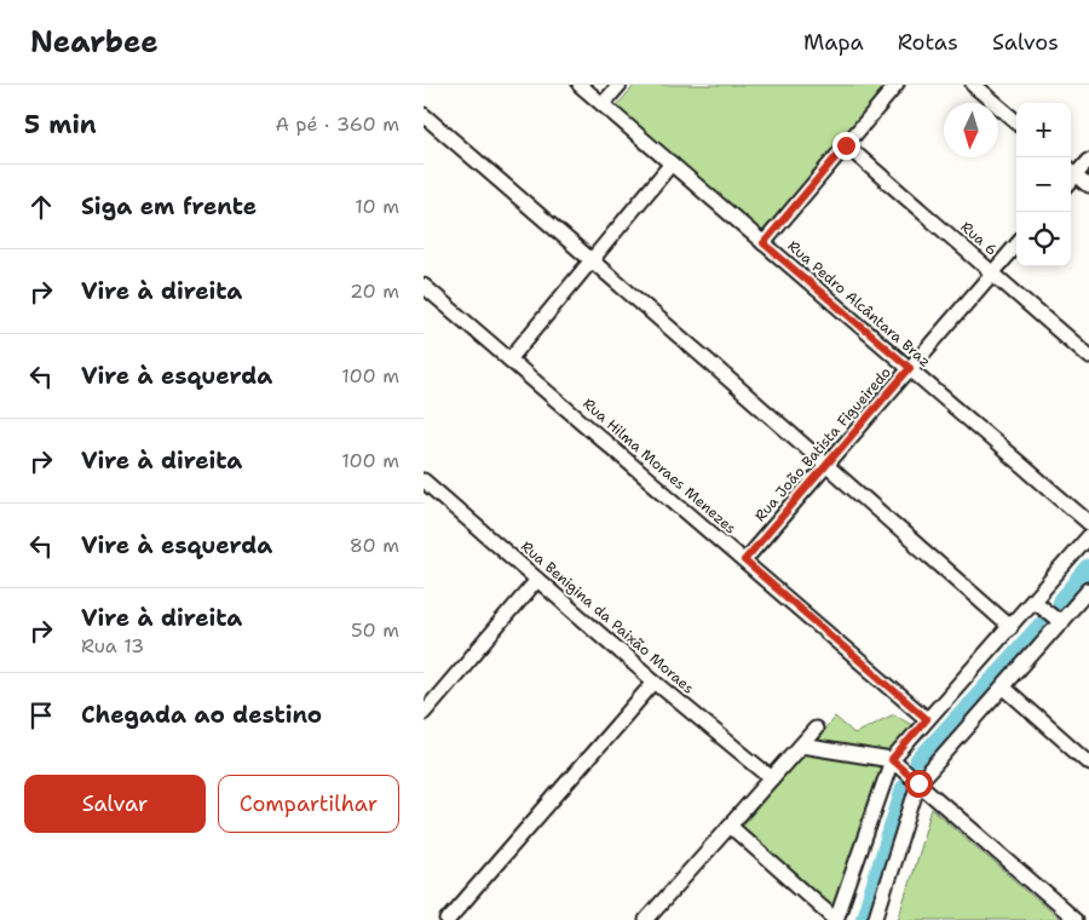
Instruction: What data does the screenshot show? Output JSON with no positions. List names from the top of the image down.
{
  "streets": {
    "street": [
      "Rua 6",
      "Rua Pedro Alcântara Braz",
      "Rua João Batista Figueiredo",
      "Rua Hilma Moraes Menezes",
      "Rua Benigina da Paixão Moraes"
    ]
  },
  "crossings": [
    ["Rua 6", "Rua João Batista Figueiredo"],
    ["Rua Pedro Alcântara Braz", "Rua João Batista Figueiredo"],
    ["Rua João Batista Figueiredo", "Rua Hilma Moraes Menezes"]
  ],
  "north": "bottom",
  "page": {
    "header": "Nearbee",
    "nav": ["Mapa", "Rotas", "Salvos"],
    "heading": ["5 min", "A pé · 360 m"],
    "map_buttons": ["+", "−"],
    "list": [
      ["Siga em frente", "10 m"],
      ["Vire à direita", "20 m"],
      ["Vire à esquerda", "100 m"],
      ["Vire à direita", "100 m"],
      ["Vire à esquerda", "80 m"],
      ["Vire à direita", "Rua 13", "50 m"],
      "Chegada ao destino"
    ],
    "buttons": ["Salvar", "Compartilhar"]
  }
}
